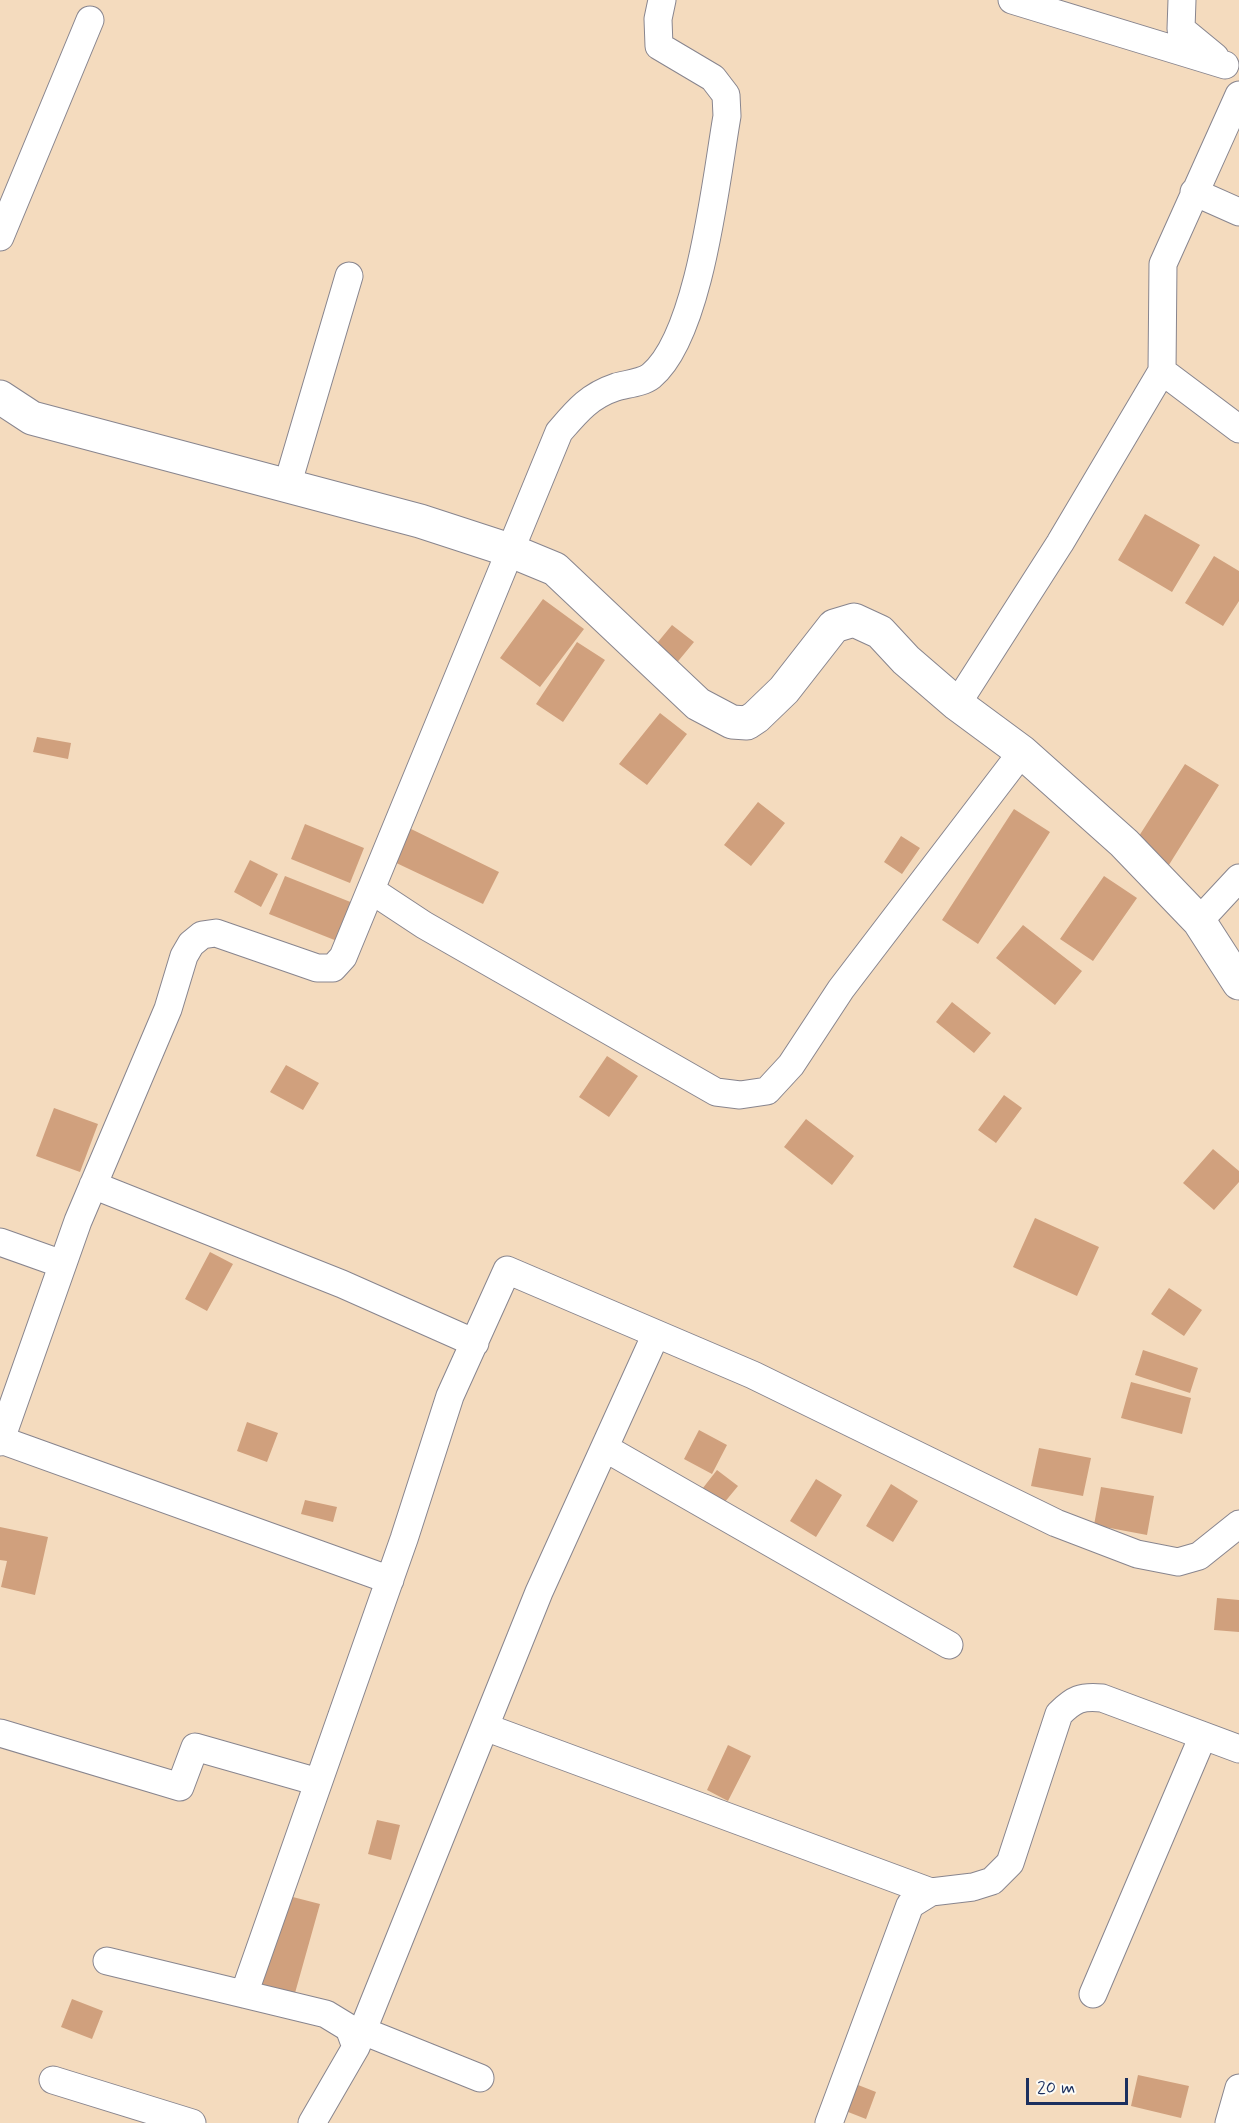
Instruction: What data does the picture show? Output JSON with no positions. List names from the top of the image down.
{
  "scale_bar": "20 m"
}
